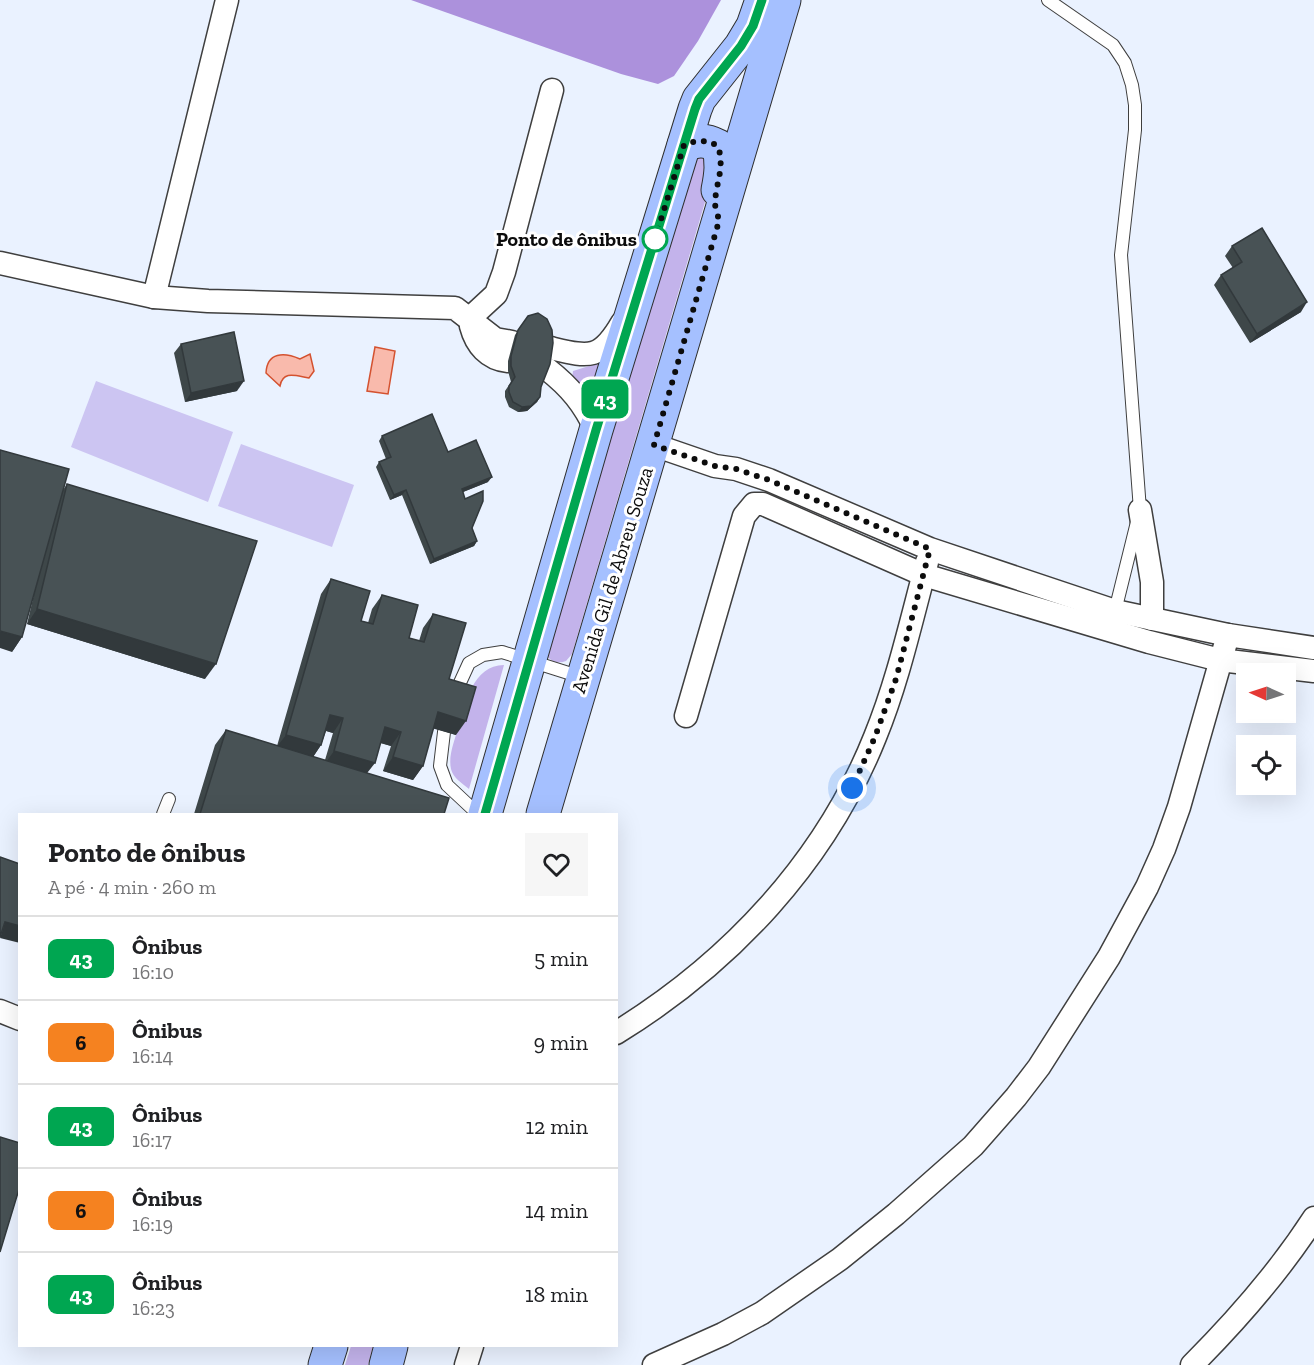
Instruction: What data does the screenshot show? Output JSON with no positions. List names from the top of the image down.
{
  "streets": {
    "street": ["Avenida Gil de Abreu Souza"]
  },
  "places": ["Ponto de ônibus"],
  "lines": ["bus line 43"],
  "north": "left",
  "page": {
    "on_map": "43",
    "heading": ["Ponto de ônibus", "A pé · 4 min · 260 m"],
    "list": [
      {
        "mark": "43",
        "name": "Ônibus",
        "note": "16:10",
        "value": "5 min"
      },
      {
        "mark": "6",
        "name": "Ônibus",
        "note": "16:14",
        "value": "9 min"
      },
      {
        "mark": "43",
        "name": "Ônibus",
        "note": "16:17",
        "value": "12 min"
      },
      {
        "mark": "6",
        "name": "Ônibus",
        "note": "16:19",
        "value": "14 min"
      },
      {
        "mark": "43",
        "name": "Ônibus",
        "note": "16:23",
        "value": "18 min"
      }
    ]
  }
}
